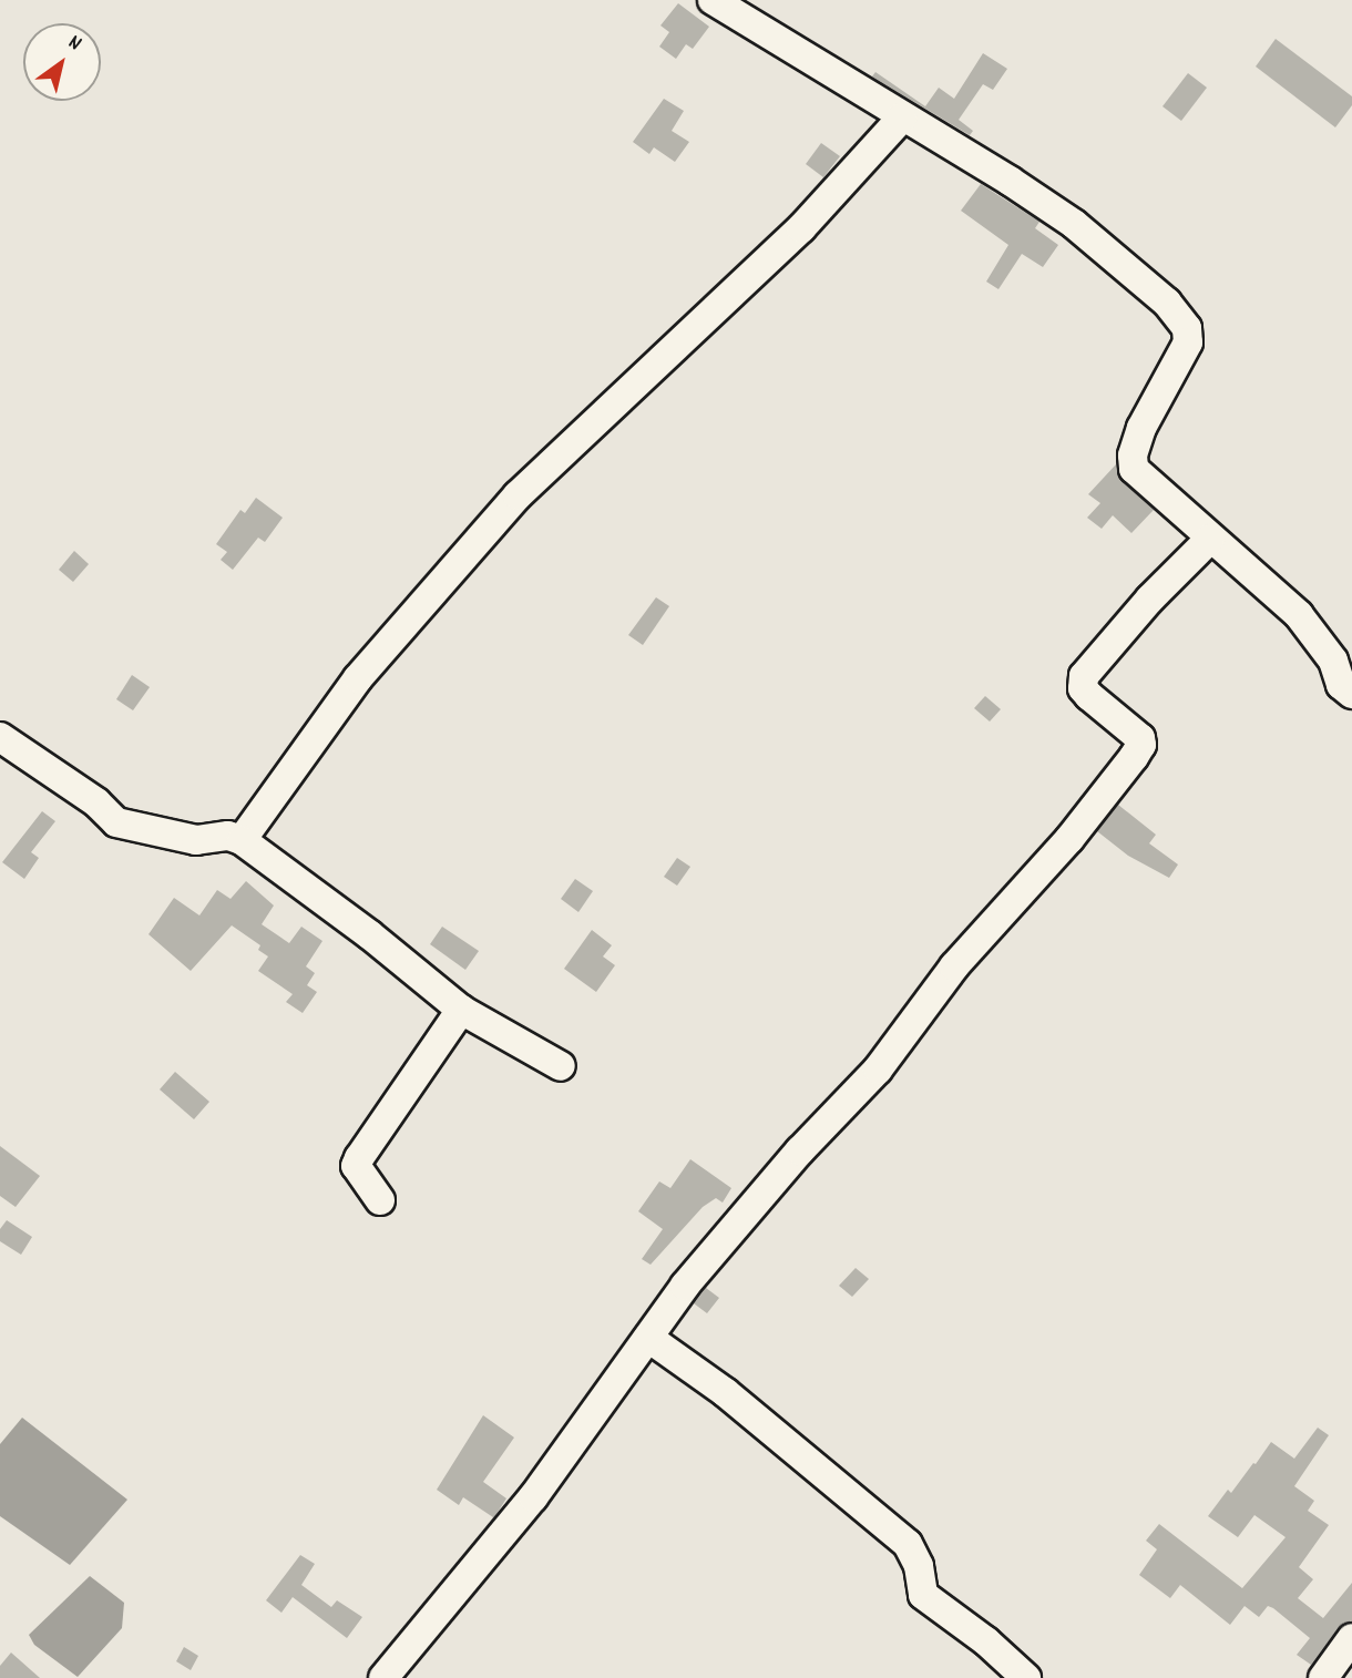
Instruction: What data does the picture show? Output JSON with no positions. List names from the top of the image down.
{
  "north": "top right"
}
